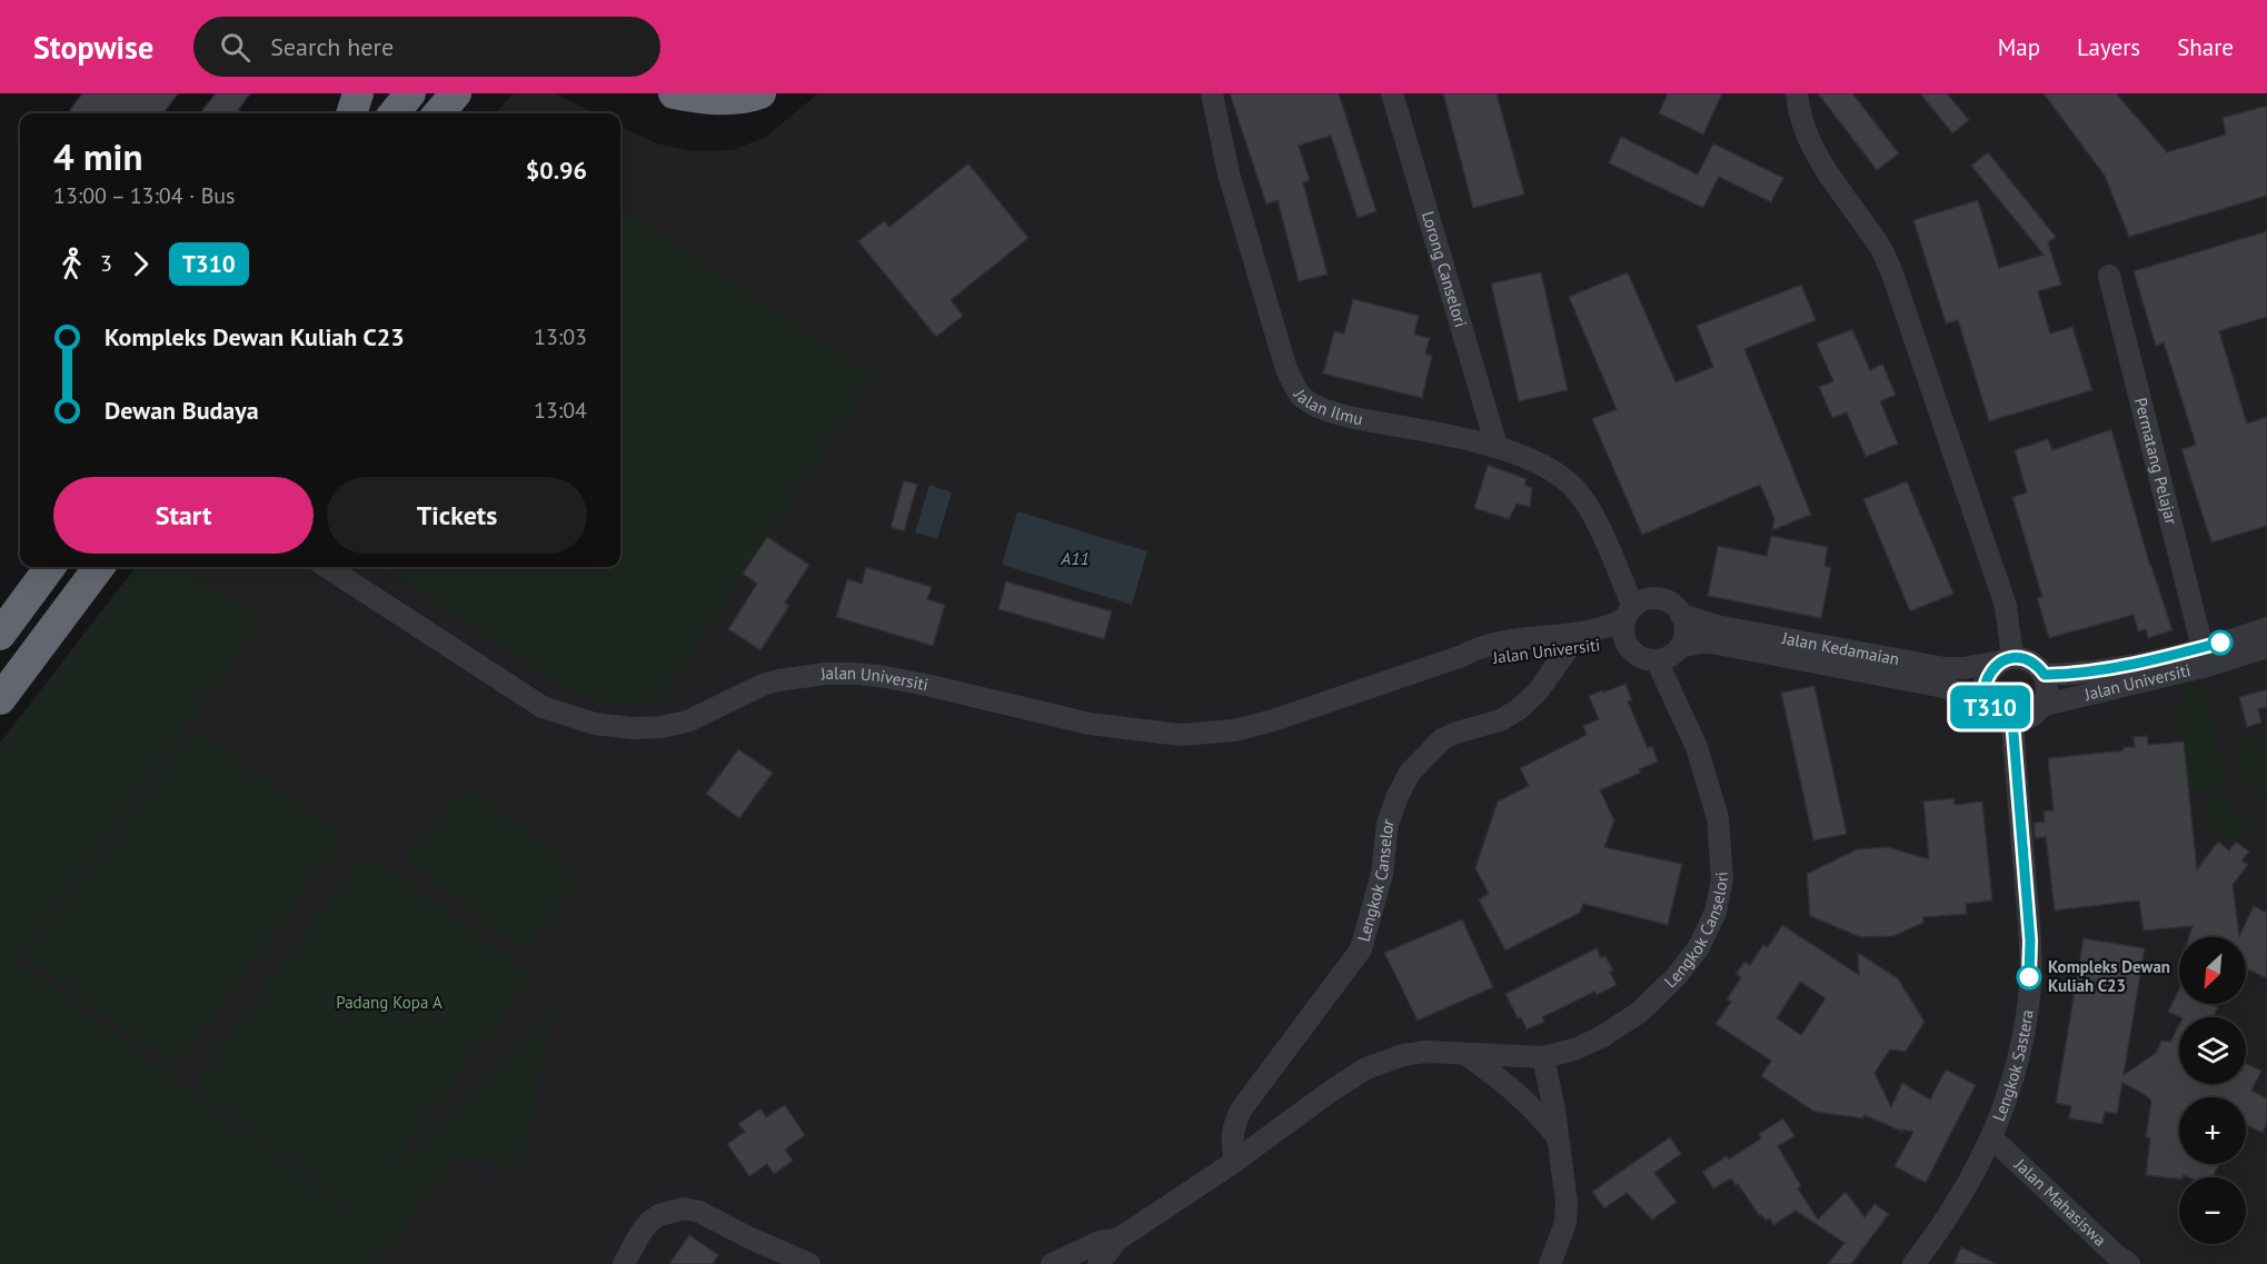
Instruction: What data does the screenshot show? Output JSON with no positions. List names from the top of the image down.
{
  "streets": {
    "street": [
      "Lorong Canselori",
      "Jalan Ilmu",
      "Permatang Pelajar",
      "Jalan Kedamaian",
      "Jalan Universiti",
      "Lengkok Canselor",
      "Lengkok Canselori",
      "Lengkok Sastera",
      "Jalan Mahasiswa"
    ]
  },
  "crossings": [
    ["Lorong Canselori", "Jalan Ilmu"],
    ["Jalan Ilmu", "Jalan Kedamaian"],
    ["Jalan Ilmu", "Jalan Universiti"],
    ["Jalan Ilmu", "Lengkok Canselori"],
    ["Permatang Pelajar", "Jalan Universiti"],
    ["Jalan Kedamaian", "Jalan Universiti"],
    ["Jalan Kedamaian", "Lengkok Canselori"],
    ["Jalan Kedamaian", "Lengkok Sastera"],
    ["Jalan Universiti", "Lengkok Canselor"],
    ["Jalan Universiti", "Lengkok Canselori"],
    ["Jalan Universiti", "Lengkok Sastera"],
    ["Lengkok Canselor", "Lengkok Canselori"],
    ["Lengkok Sastera", "Jalan Mahasiswa"]
  ],
  "water": ["A11"],
  "parks": ["Padang Kopa A"],
  "places": ["Kompleks Dewan Kuliah C23"],
  "lines": ["bus line T310"],
  "north": "bottom left",
  "page": {
    "header": "Stopwise",
    "search": "Search here",
    "nav": ["Map", "Layers", "Share"],
    "on_map": "T310",
    "heading": ["4 min", "13:00 – 13:04 · Bus", "$0.96"],
    "legs": ["3", "T310"],
    "list": [
      {
        "name": "Kompleks Dewan Kuliah C23",
        "value": "13:03"
      },
      {
        "name": "Dewan Budaya",
        "value": "13:04"
      }
    ],
    "buttons": ["Start", "Tickets"],
    "map_buttons": ["+", "−"]
  }
}
